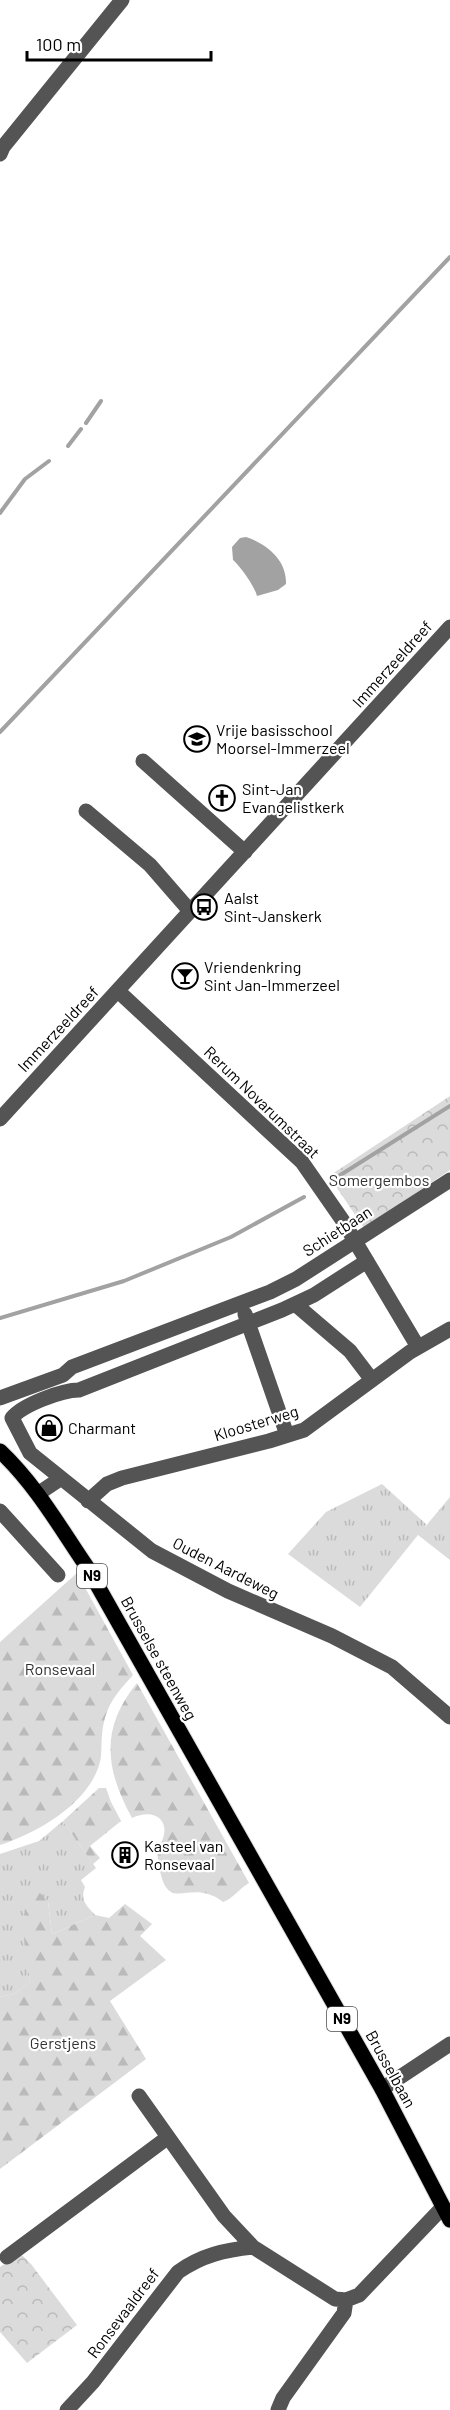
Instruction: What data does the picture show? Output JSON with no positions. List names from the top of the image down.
{
  "streets": {
    "main road": ["N9", "Brusselse steenweg", "Brusselbaan"],
    "street": [
      "Immerzeeldreef",
      "Rerum Novarumstraat",
      "Schietbaan",
      "Kloosterweg",
      "Ouden Aardeweg",
      "Ronsevaaldreef"
    ]
  },
  "crossings": [
    ["Immerzeeldreef", "Rerum Novarumstraat"],
    ["Rerum Novarumstraat", "Schietbaan"],
    ["Rerum Novarumstraat", "Kloosterweg"],
    ["Kloosterweg", "Ouden Aardeweg"],
    ["Brusselse steenweg", "Brusselbaan"]
  ],
  "parks": ["Somergembos", "Ronsevaal", "Gerstjens"],
  "places": {
    "school or university": ["Vrije basisschool Moorsel-Immerzeel"],
    "church": ["Sint-Jan Evangelistkerk"],
    "bus stop": ["Aalst Sint-Janskerk"],
    "bar": ["Vriendenkring Sint Jan-Immerzeel"],
    "shop": ["Charmant"],
    "building": ["Kasteel van Ronsevaal"]
  },
  "scale_bar": "100 m"
}
